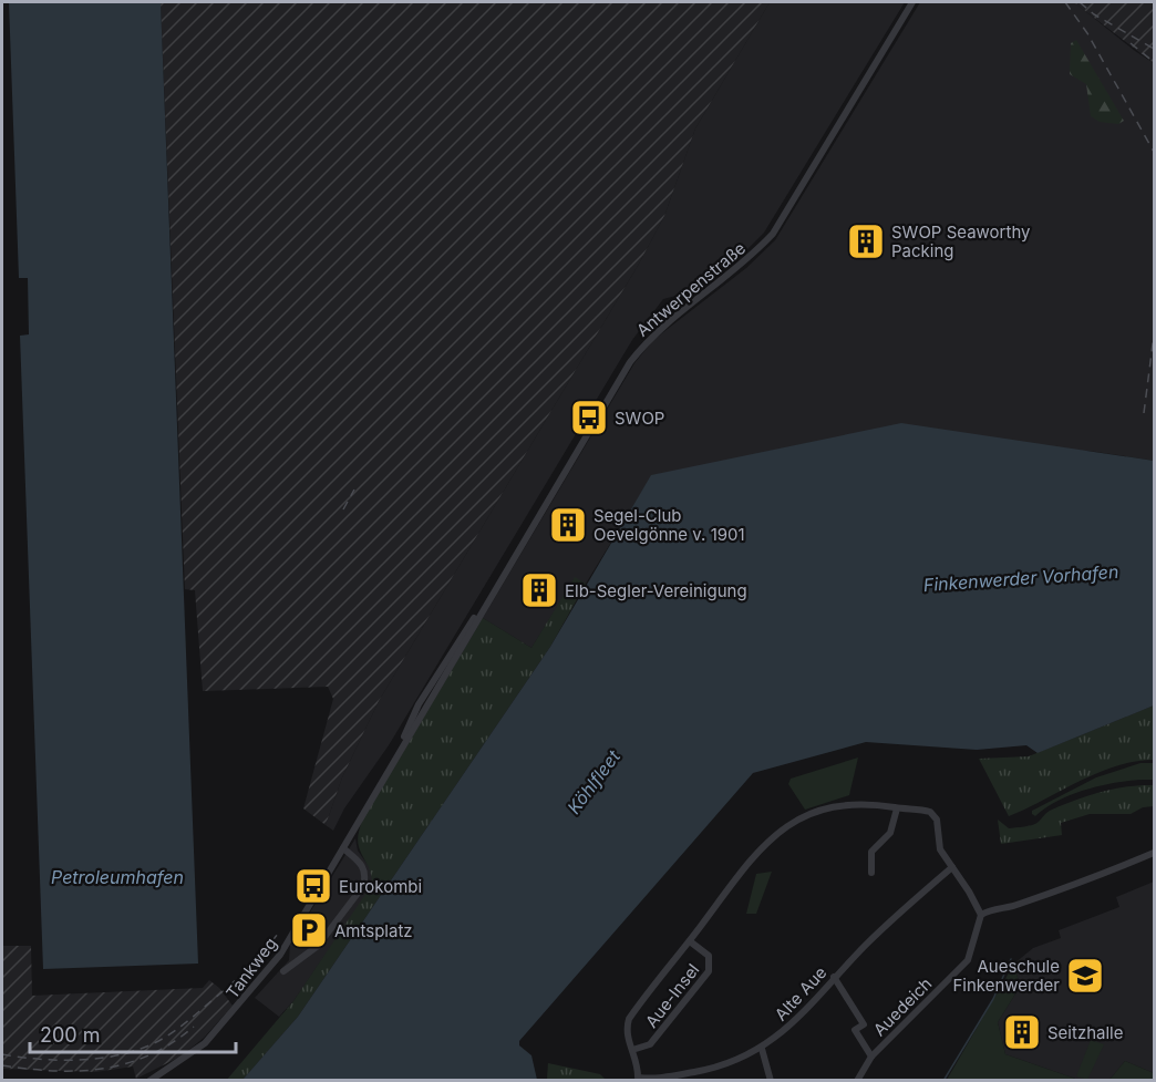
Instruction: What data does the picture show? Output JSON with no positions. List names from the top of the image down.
{
  "streets": {
    "street": [
      "Antwerpenstraße",
      "Tankweg",
      "Alte Aue",
      "Aue-Insel",
      "Auedeich"
    ]
  },
  "crossings": [
    ["Antwerpenstraße", "Tankweg"]
  ],
  "water": ["Finkenwerder Vorhafen", "Köhlfleet", "Petroleumhafen"],
  "places": {
    "building": [
      "SWOP Seaworthy Packing",
      "Segel-Club Oevelgönne v. 1901",
      "Elb-Segler-Vereinigung",
      "Seitzhalle"
    ],
    "bus stop": ["SWOP", "Eurokombi"],
    "parking": ["Amtsplatz"],
    "school or university": ["Aueschule Finkenwerder"]
  },
  "scale_bar": "200 m"
}
